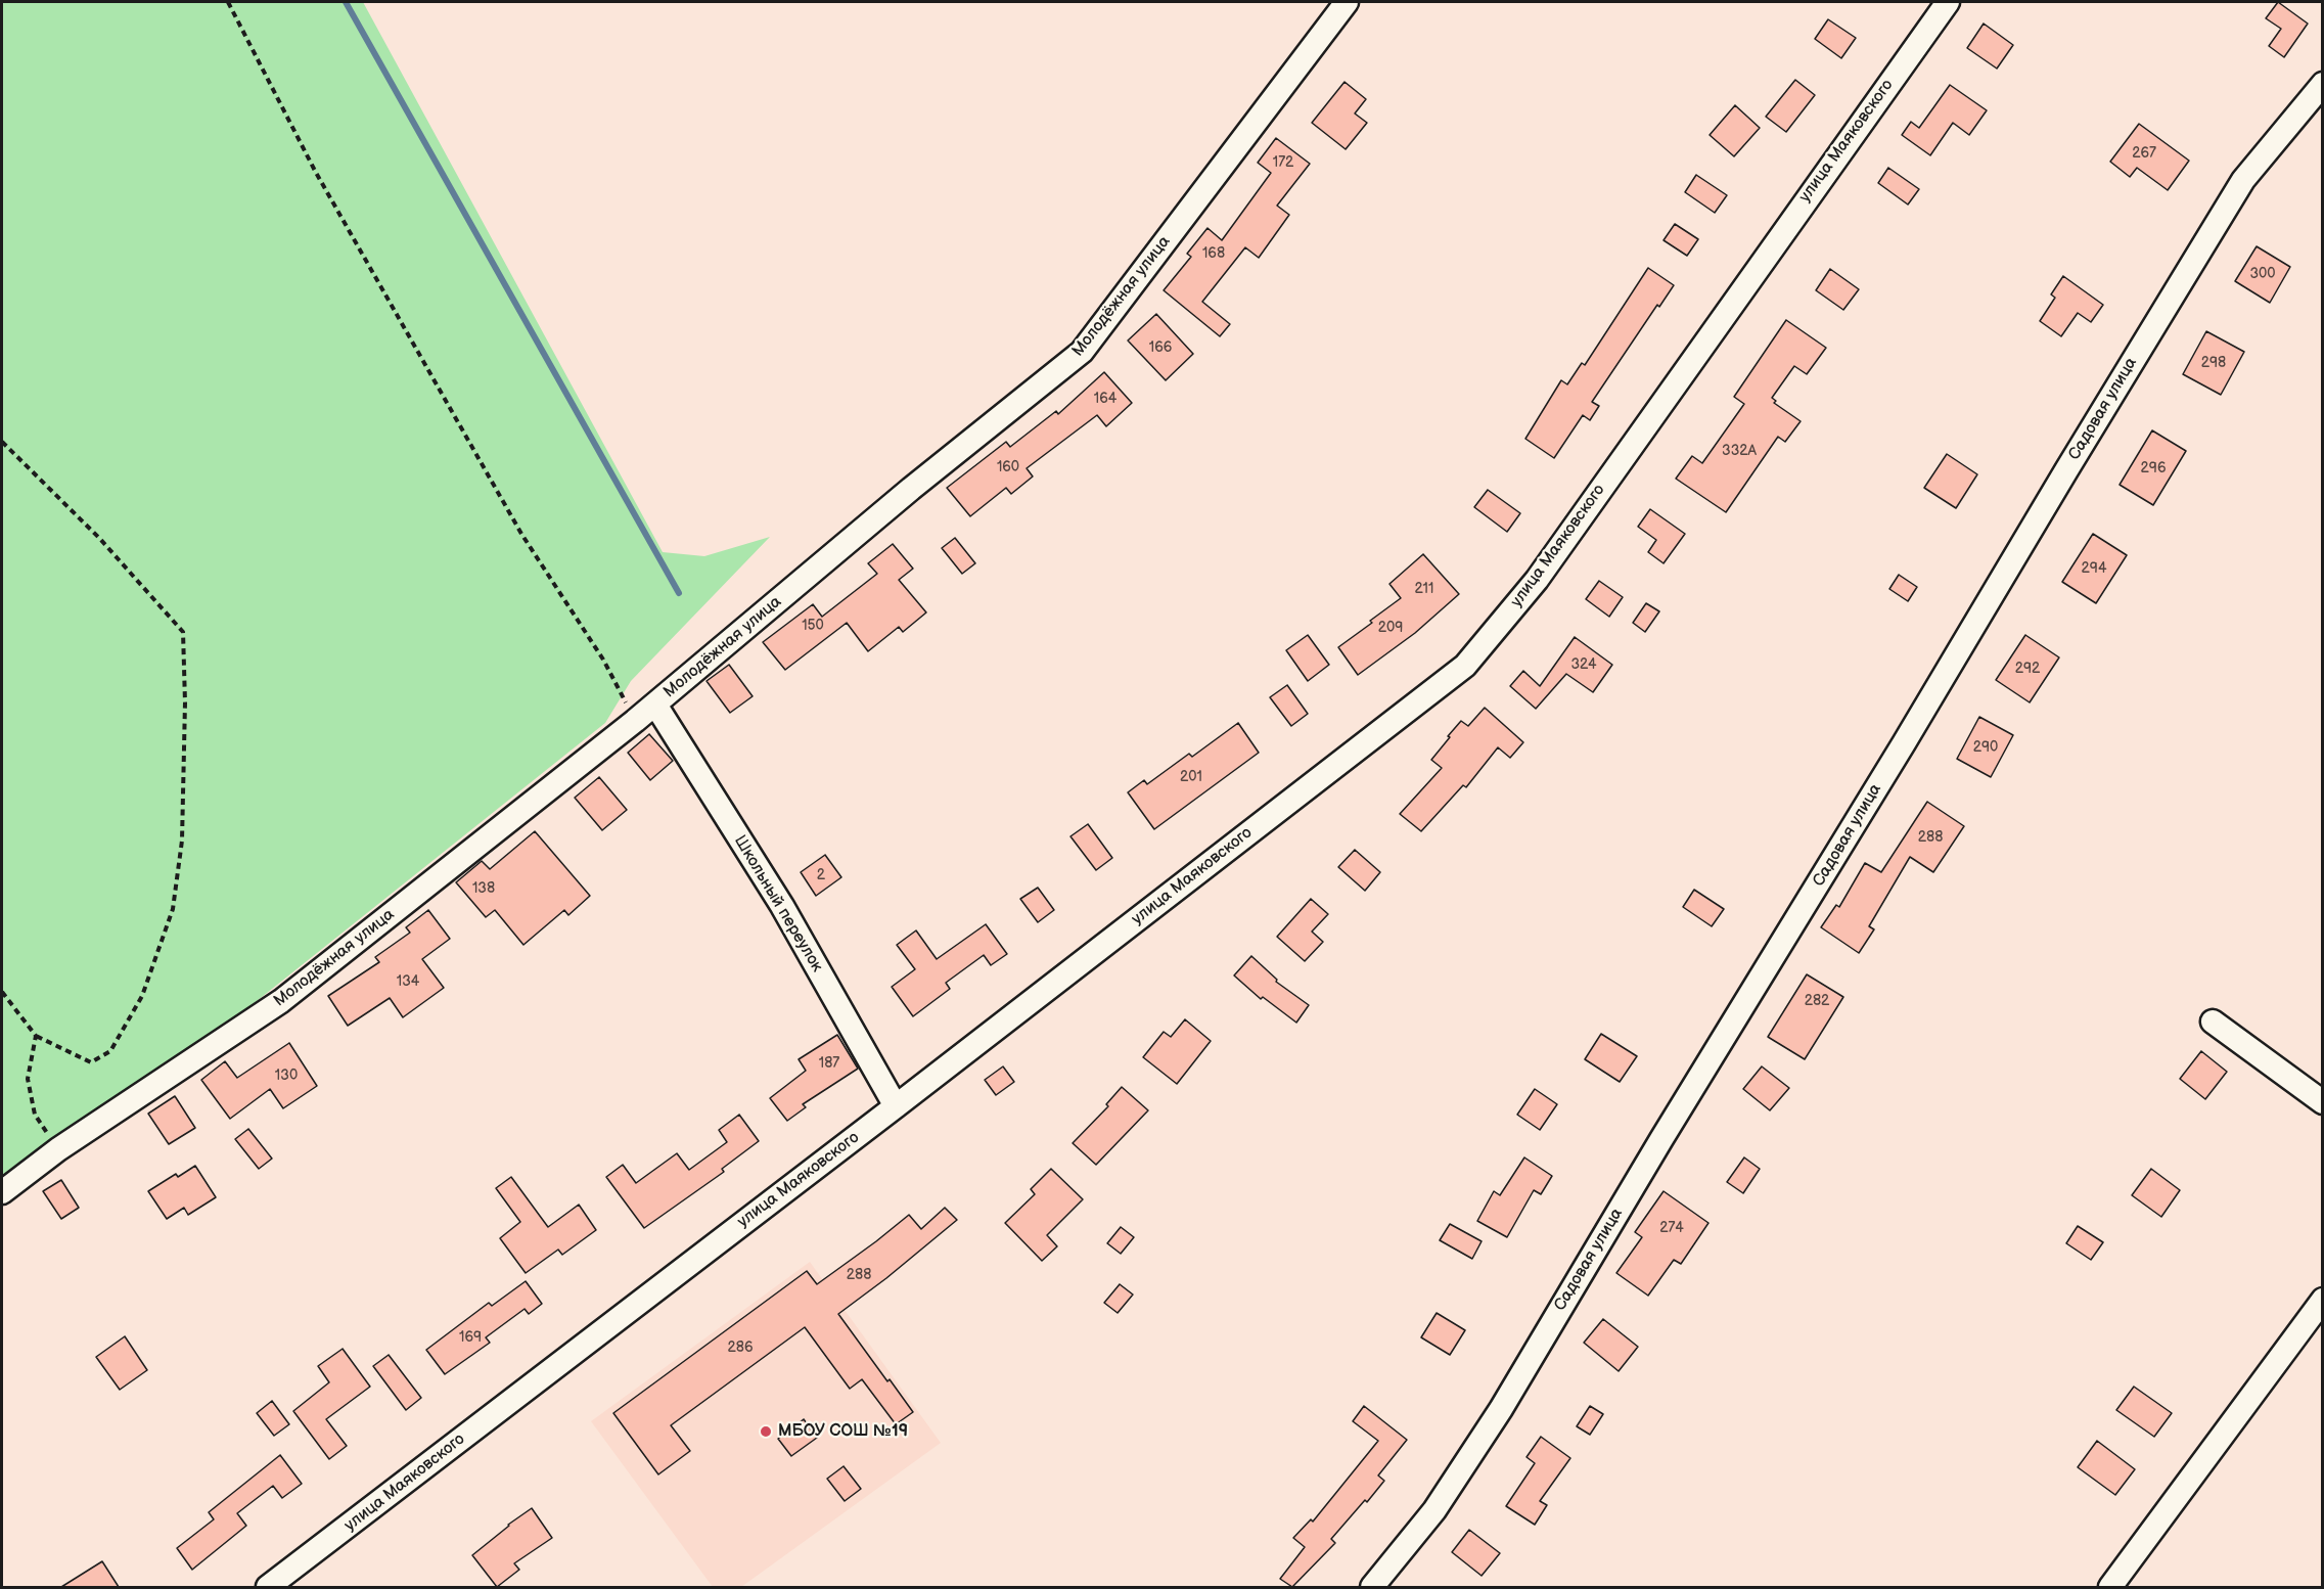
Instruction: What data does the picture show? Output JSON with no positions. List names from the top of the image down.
{
  "streets": {
    "street": [
      "улица Маяковского",
      "Молодёжная улица",
      "Садовая улица",
      "Школьный переулок"
    ]
  },
  "crossings": [
    ["улица Маяковского", "Школьный переулок"],
    ["Молодёжная улица", "Школьный переулок"]
  ],
  "places": ["МБОУ СОШ №19"],
  "house_numbers": [
    "267",
    "172",
    "168",
    "300",
    "166",
    "298",
    "164",
    "332А",
    "160",
    "296",
    "294",
    "211",
    "150",
    "209",
    "324",
    "292",
    "290",
    "201",
    "288",
    "2",
    "138",
    "134",
    "282",
    "187",
    "130",
    "274",
    "288",
    "169",
    "286"
  ]
}
